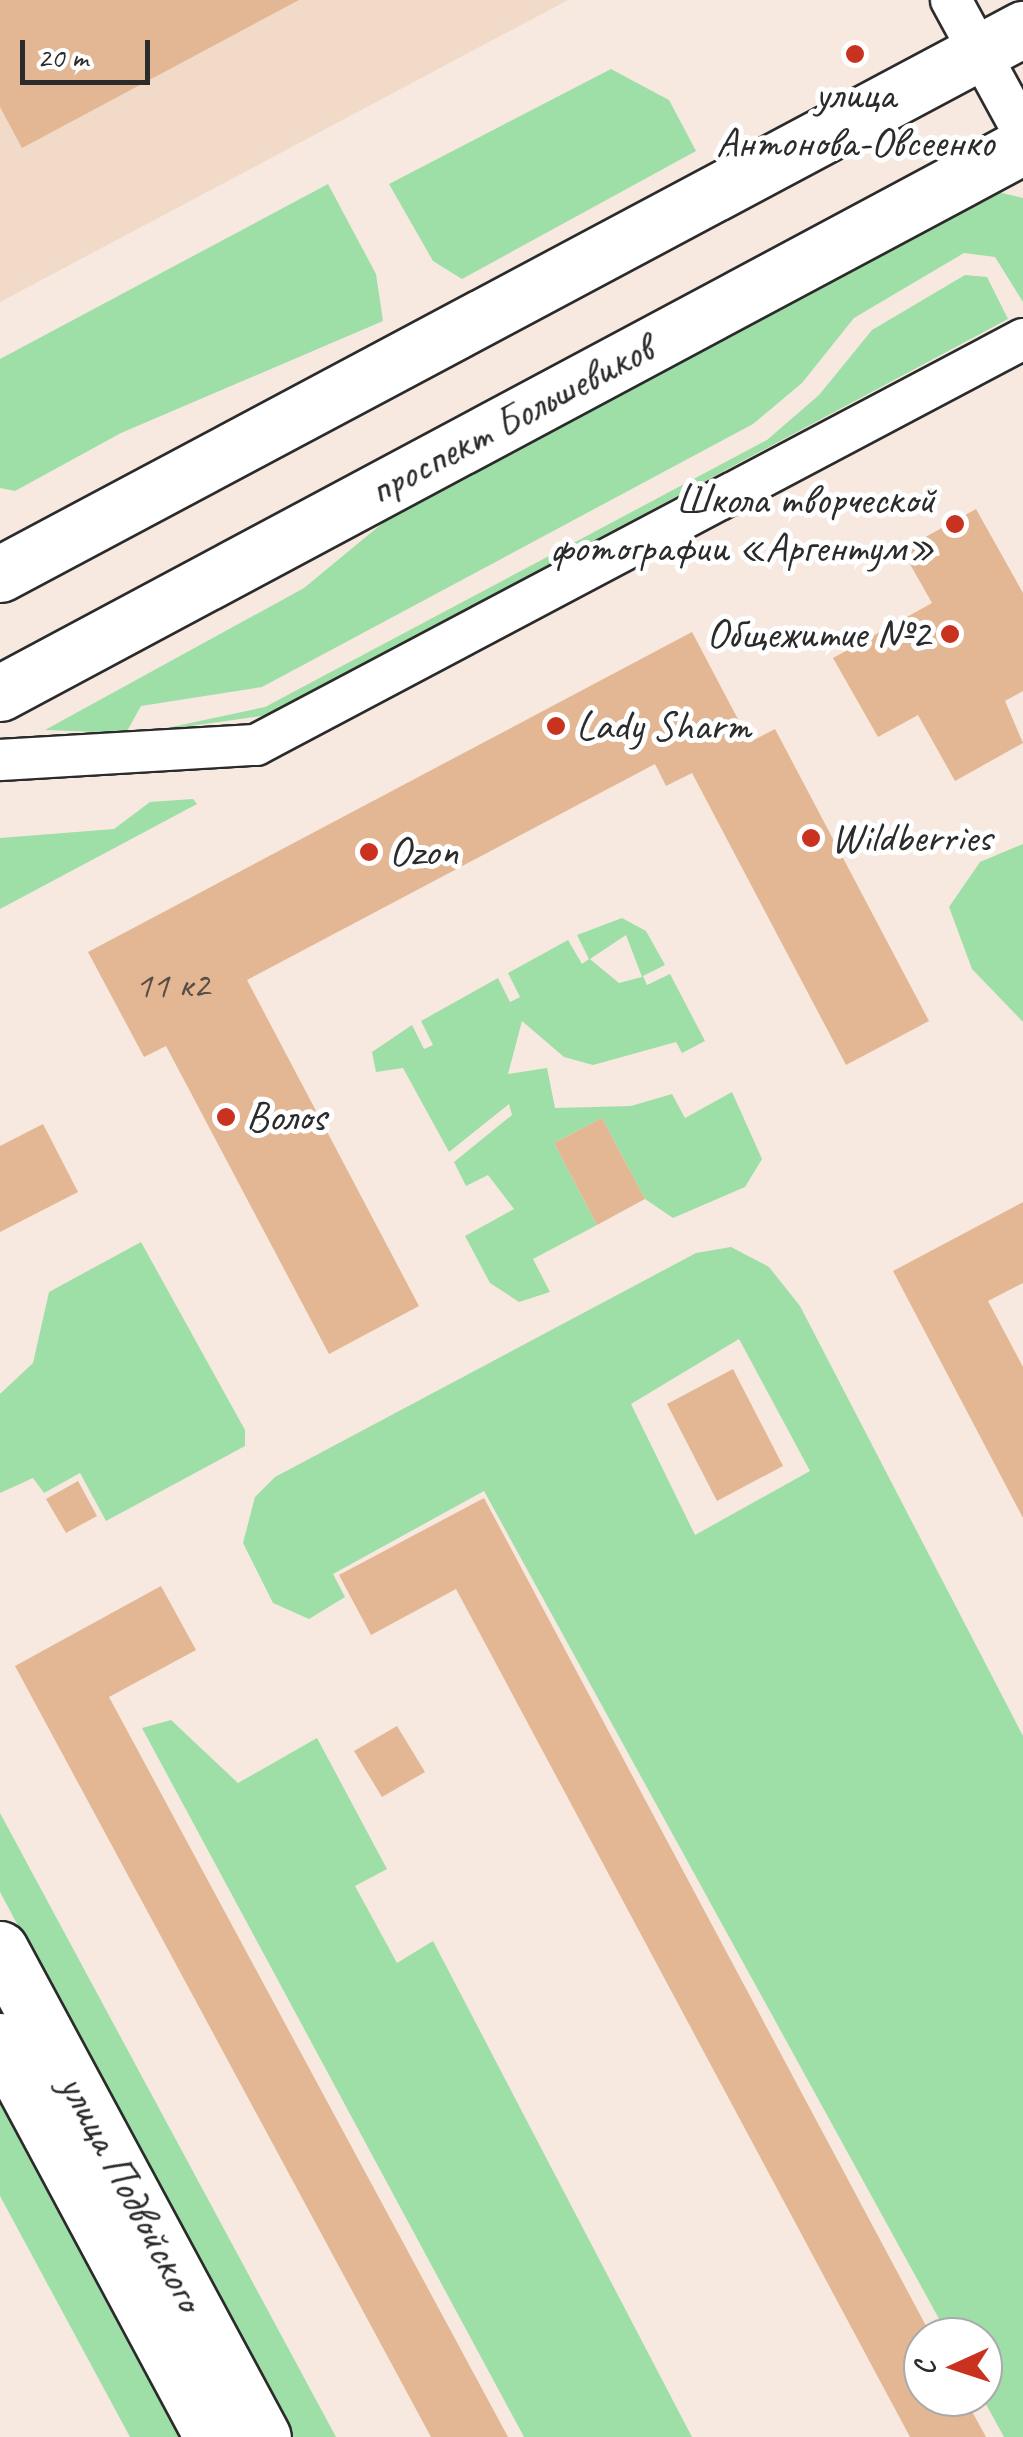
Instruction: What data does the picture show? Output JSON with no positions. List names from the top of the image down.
{
  "streets": {
    "main road": ["проспект Большевиков", "улица Подвойского"]
  },
  "places": [
    "улица Антонова-Овсеенко",
    "Школа творческой фотографии «Аргентум»",
    "Общежитие №2",
    "Lady Sharm",
    "Wildberries",
    "Ozon",
    "Волоs"
  ],
  "house_numbers": ["11 к2"],
  "scale_bar": "20 m",
  "north": "left"
}
